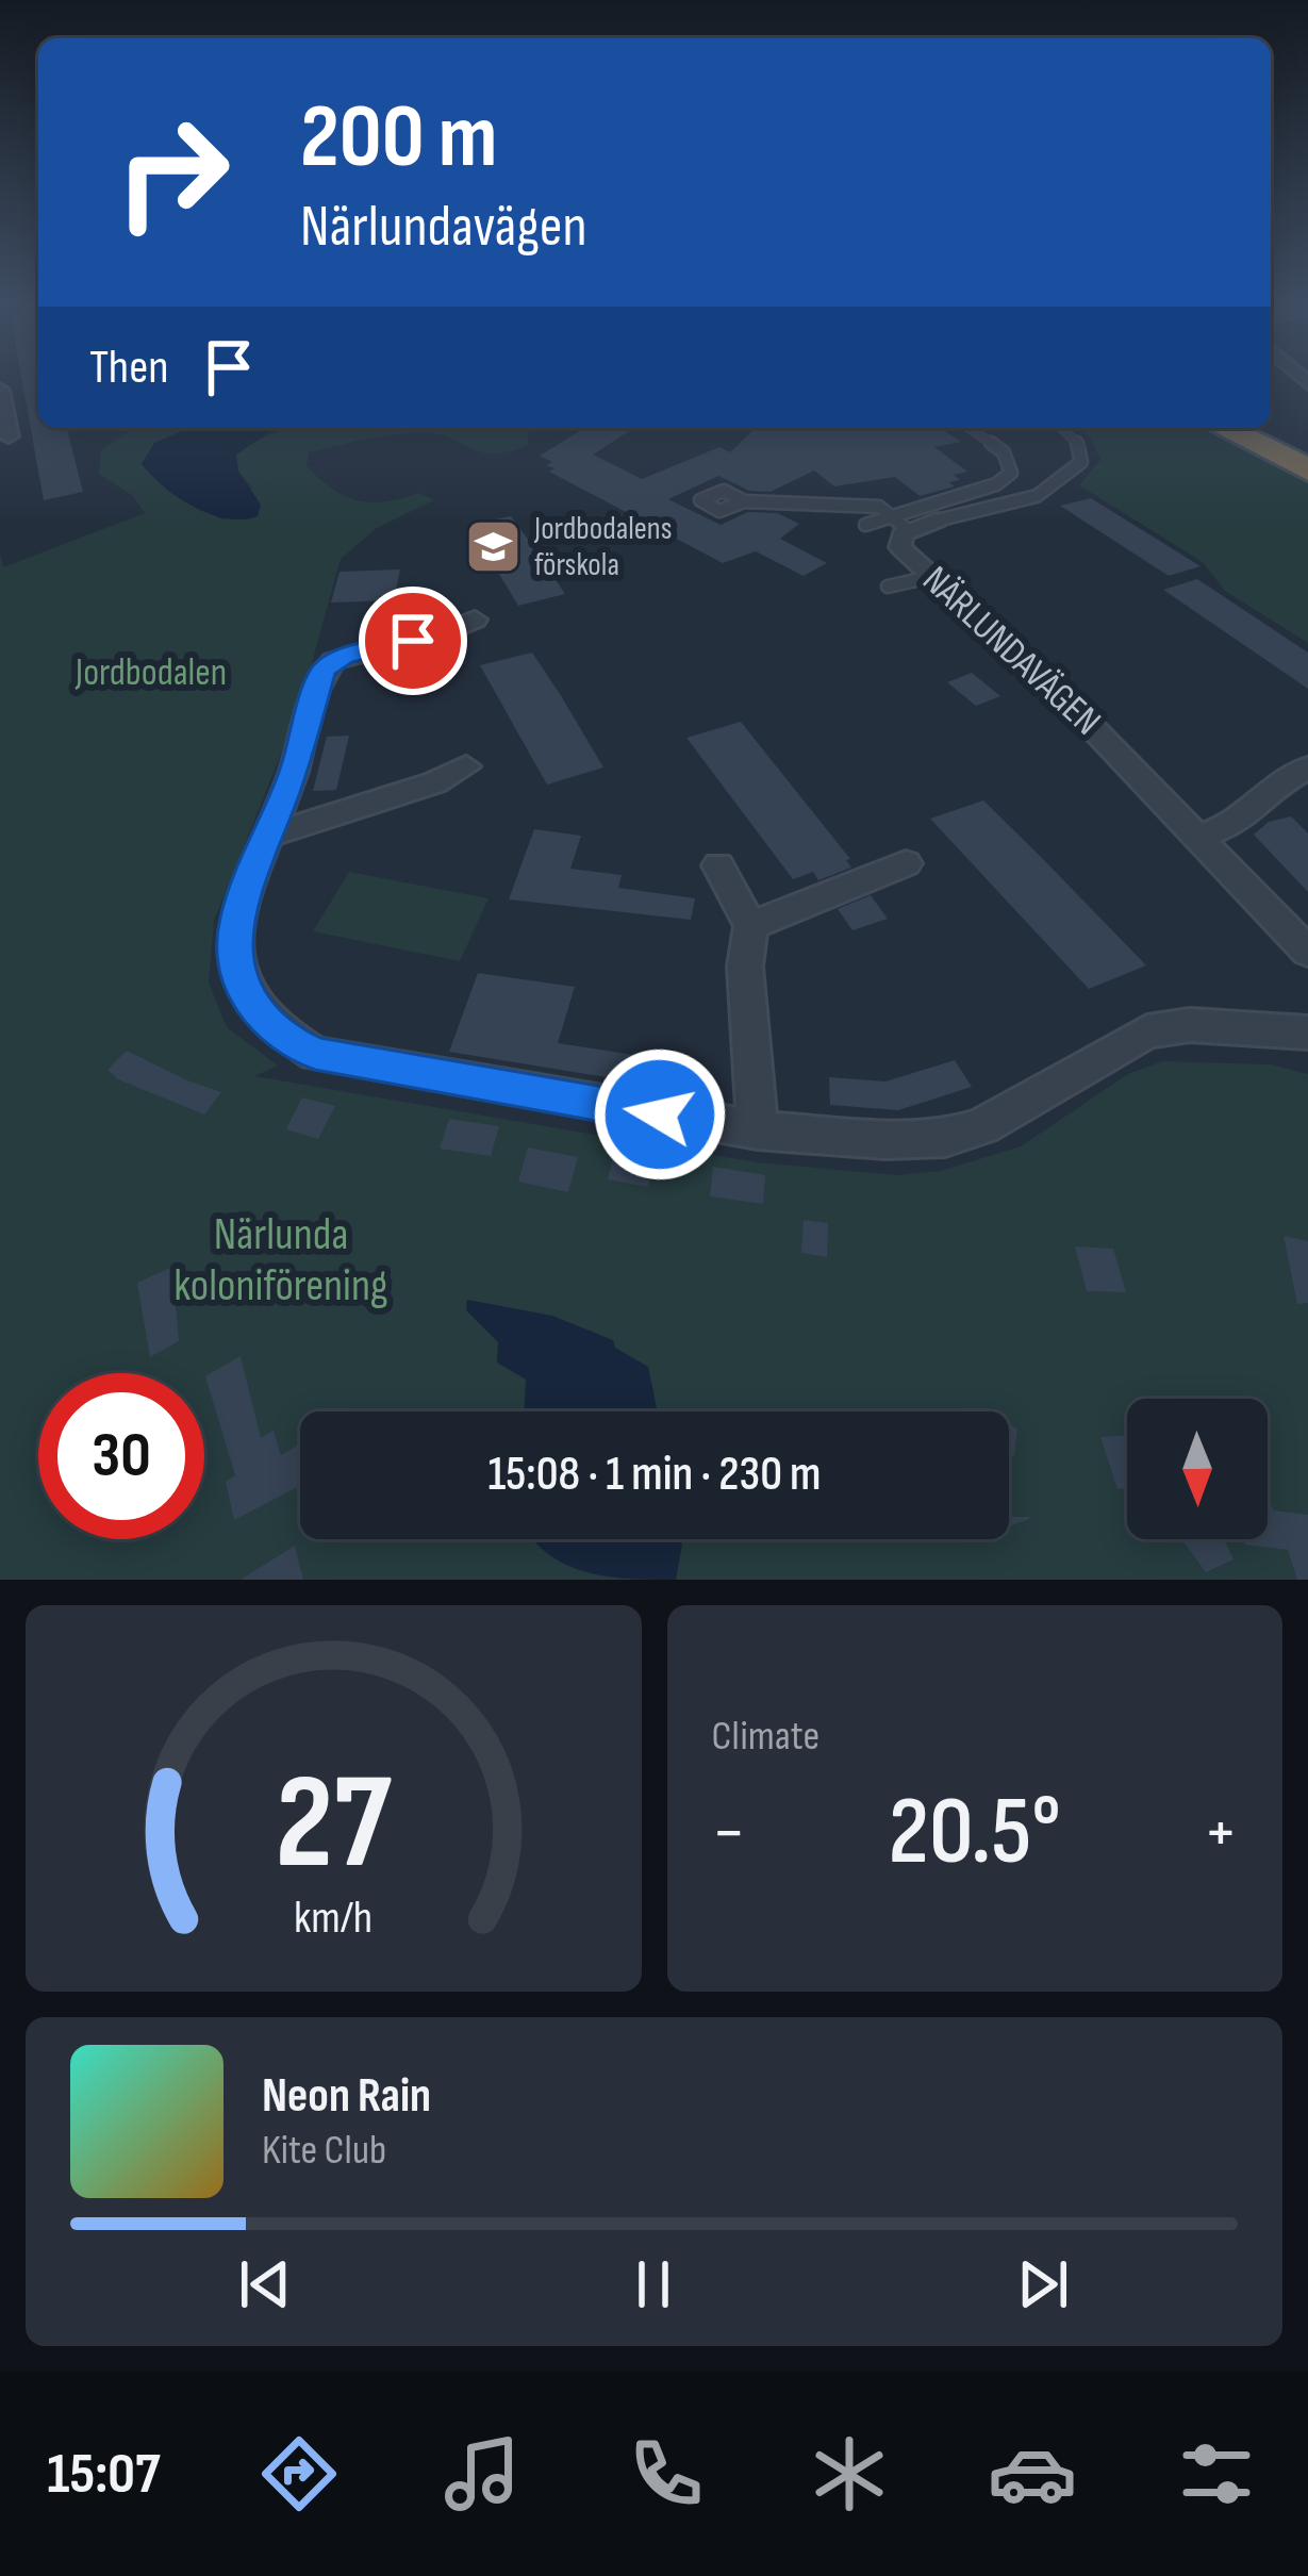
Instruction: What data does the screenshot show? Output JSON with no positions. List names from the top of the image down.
{
  "streets": {
    "street": ["NÄRLUNDAVÄGEN"]
  },
  "parks": ["Jordbodalen", "Närlunda koloniförening"],
  "places": {
    "school or university": ["Jordbodalens förskola"]
  },
  "north": "bottom",
  "page": {
    "turn": ["200 m", "Närlundavägen"],
    "then": "Then",
    "limit": "30",
    "trip": "15:08 · 1 min · 230 m",
    "tile": "Climate",
    "heat": ["−", "20.5°", "+"],
    "song": ["Neon Rain", "Kite Club"],
    "tabs": "15:07",
    "gauge": ["27", "km/h"]
  }
}
